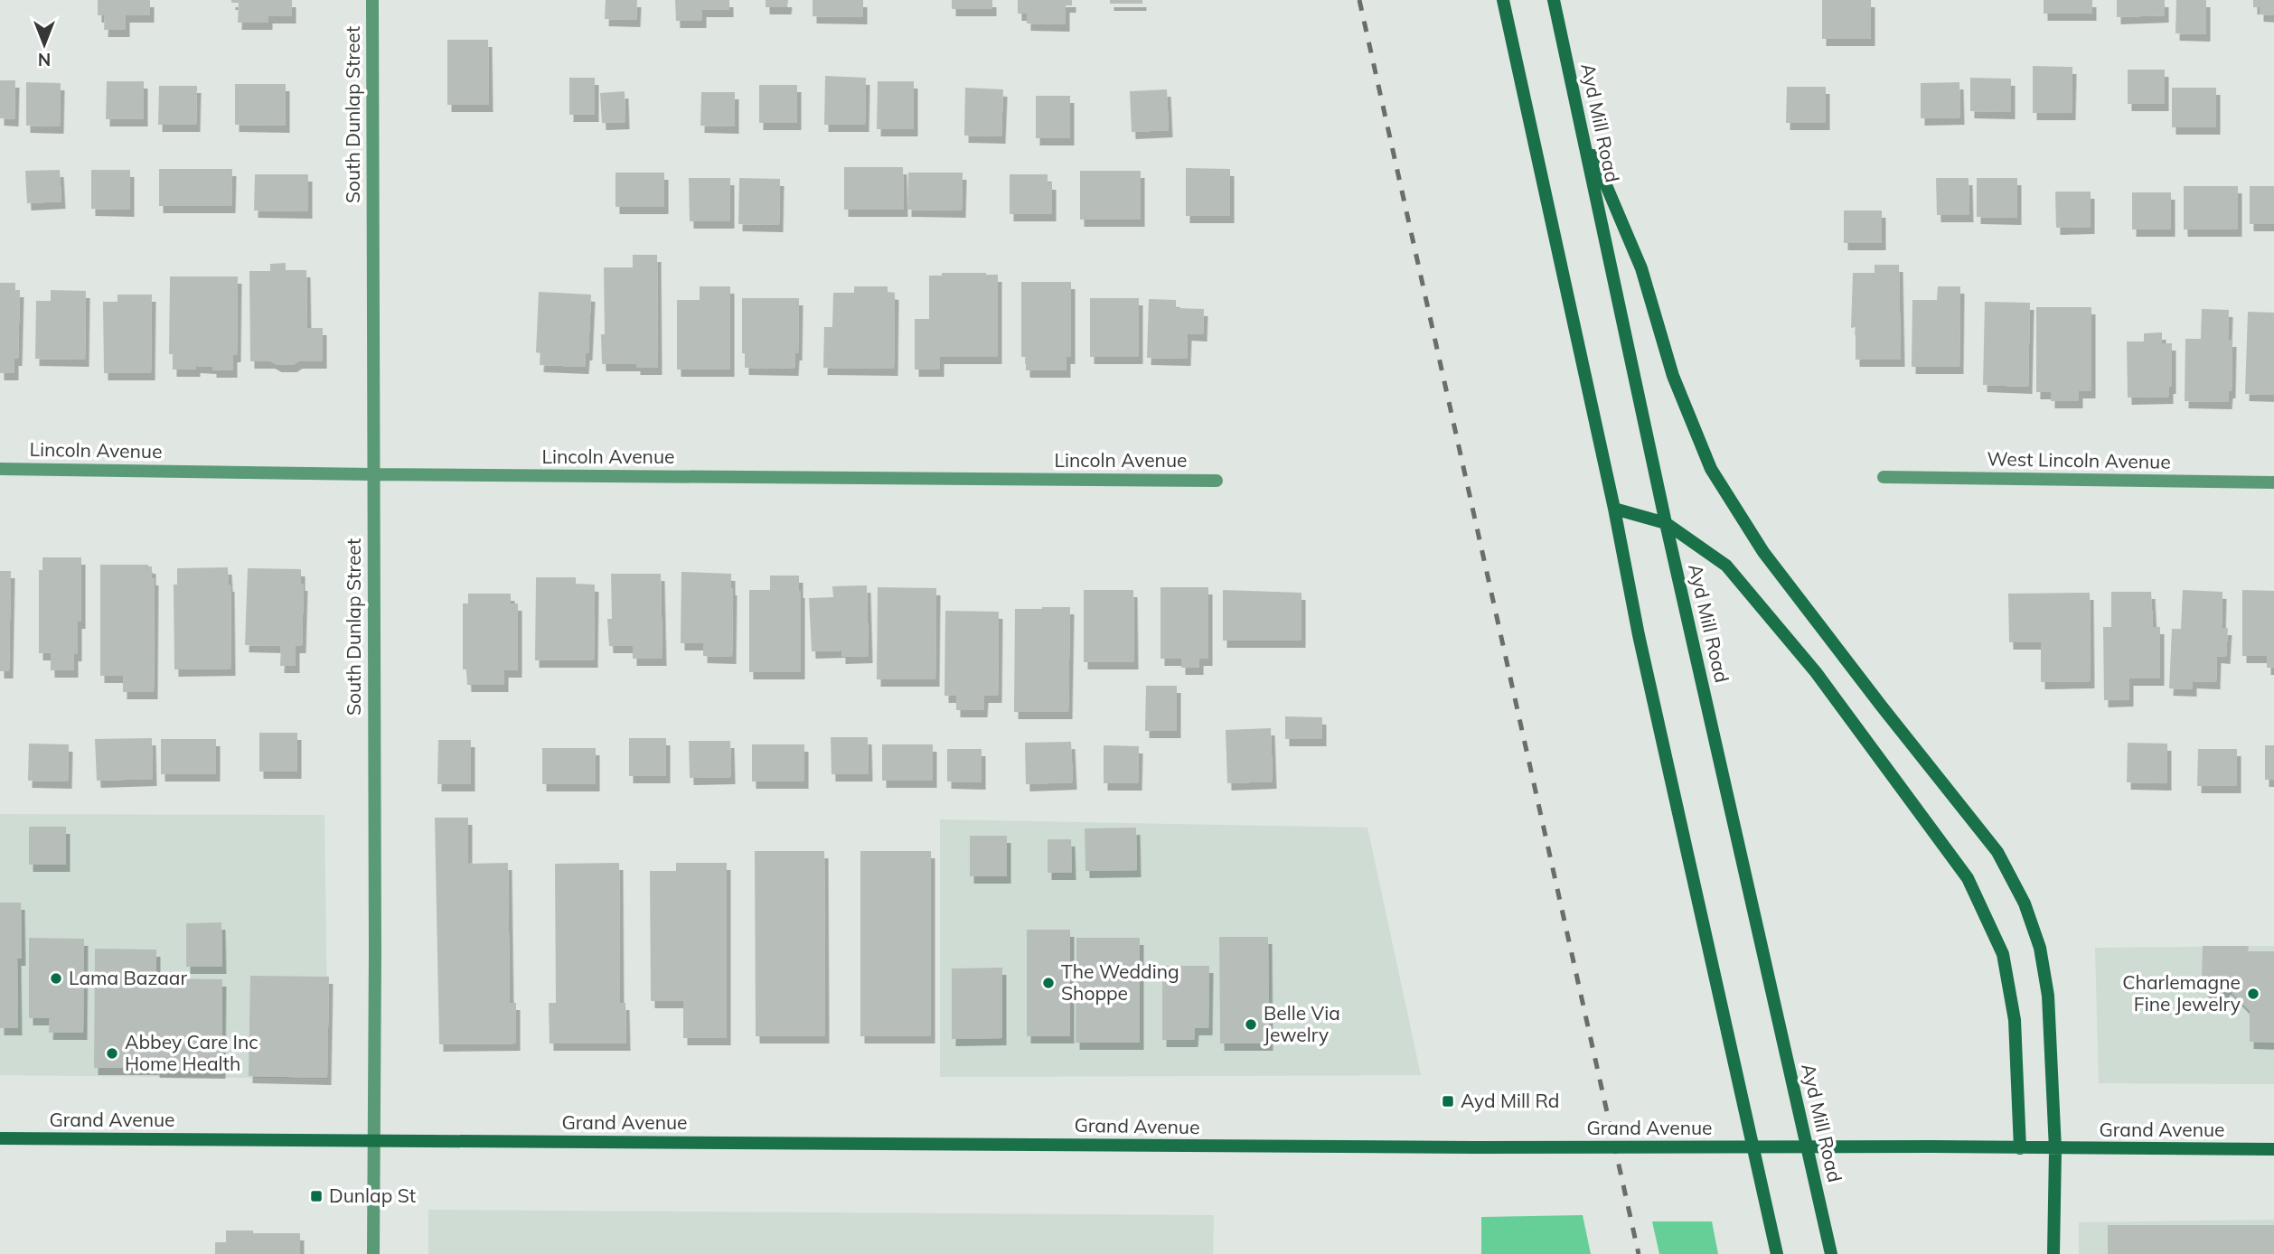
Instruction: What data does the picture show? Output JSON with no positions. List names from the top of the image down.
{
  "streets": {
    "main road": ["Ayd Mill Road", "Grand Avenue"],
    "street": ["South Dunlap Street", "Lincoln Avenue", "West Lincoln Avenue"]
  },
  "crossings": [
    ["South Dunlap Street", "Lincoln Avenue"],
    ["South Dunlap Street", "Grand Avenue"]
  ],
  "places": {
    "other": [
      "Lama Bazaar",
      "The Wedding Shoppe",
      "Charlemagne Fine Jewelry",
      "Belle Via Jewelry",
      "Abbey Care Inc Home Health"
    ],
    "transit": ["Ayd Mill Rd", "Dunlap St"]
  },
  "north": "bottom"
}
